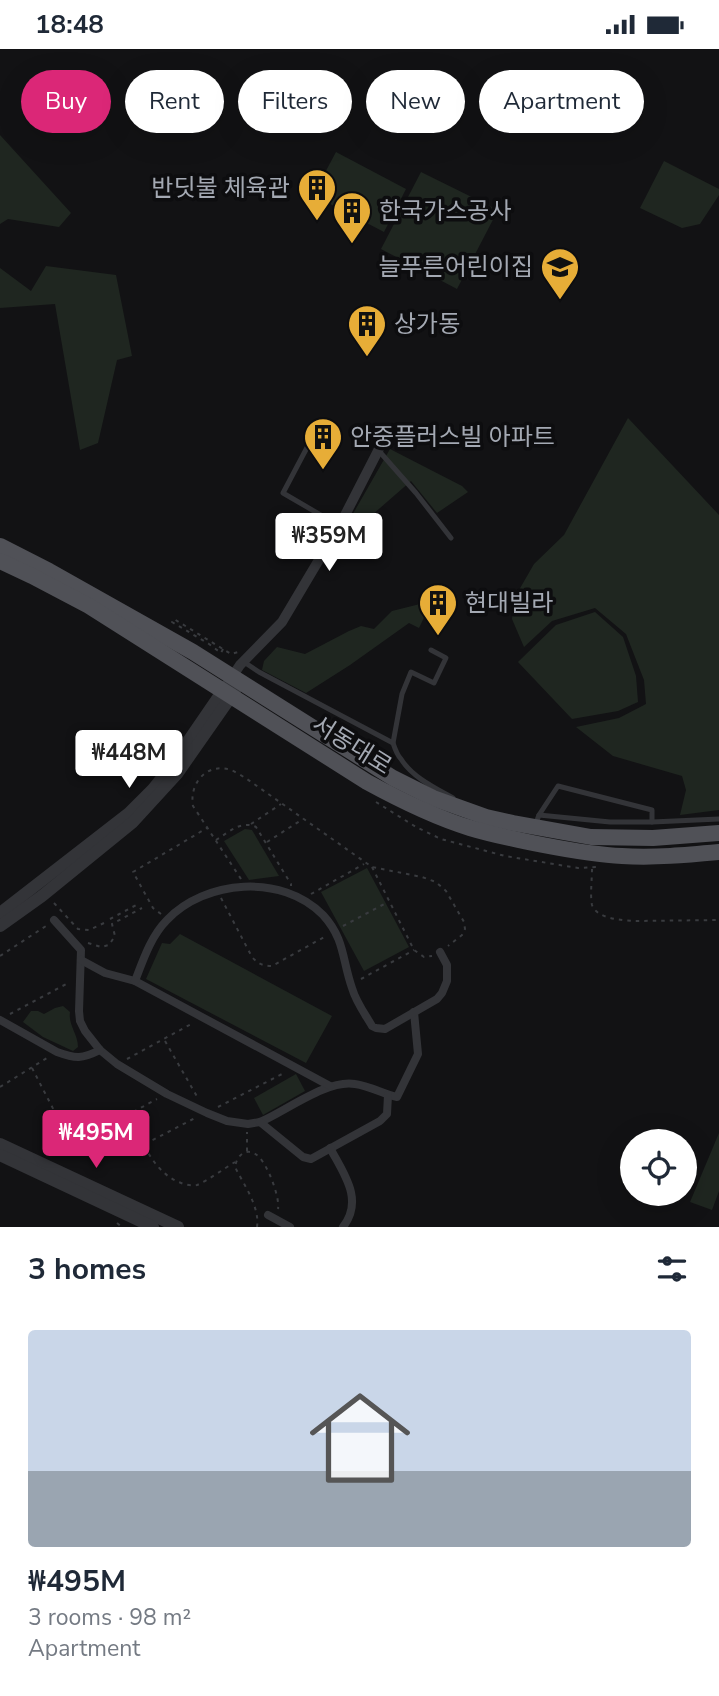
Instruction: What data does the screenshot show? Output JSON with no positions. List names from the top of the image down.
{
  "streets": {
    "main road": ["서동대로"]
  },
  "places": {
    "building": [
      "반딧불 체육관",
      "한국가스공사",
      "상가동",
      "안중플러스빌 아파트",
      "현대빌라"
    ],
    "school or university": ["늘푸른어린이집"]
  },
  "page": {
    "status": "18:48",
    "chip": [
      "Buy",
      "Rent",
      "Filters",
      "New",
      "Apartment"
    ],
    "price": ["₩359M", "₩448M", "₩495M"],
    "heading": "3 homes",
    "list": [
      {
        "name": "₩495M",
        "note": "3 rooms · 98 m² · Apartment"
      }
    ]
  }
}
